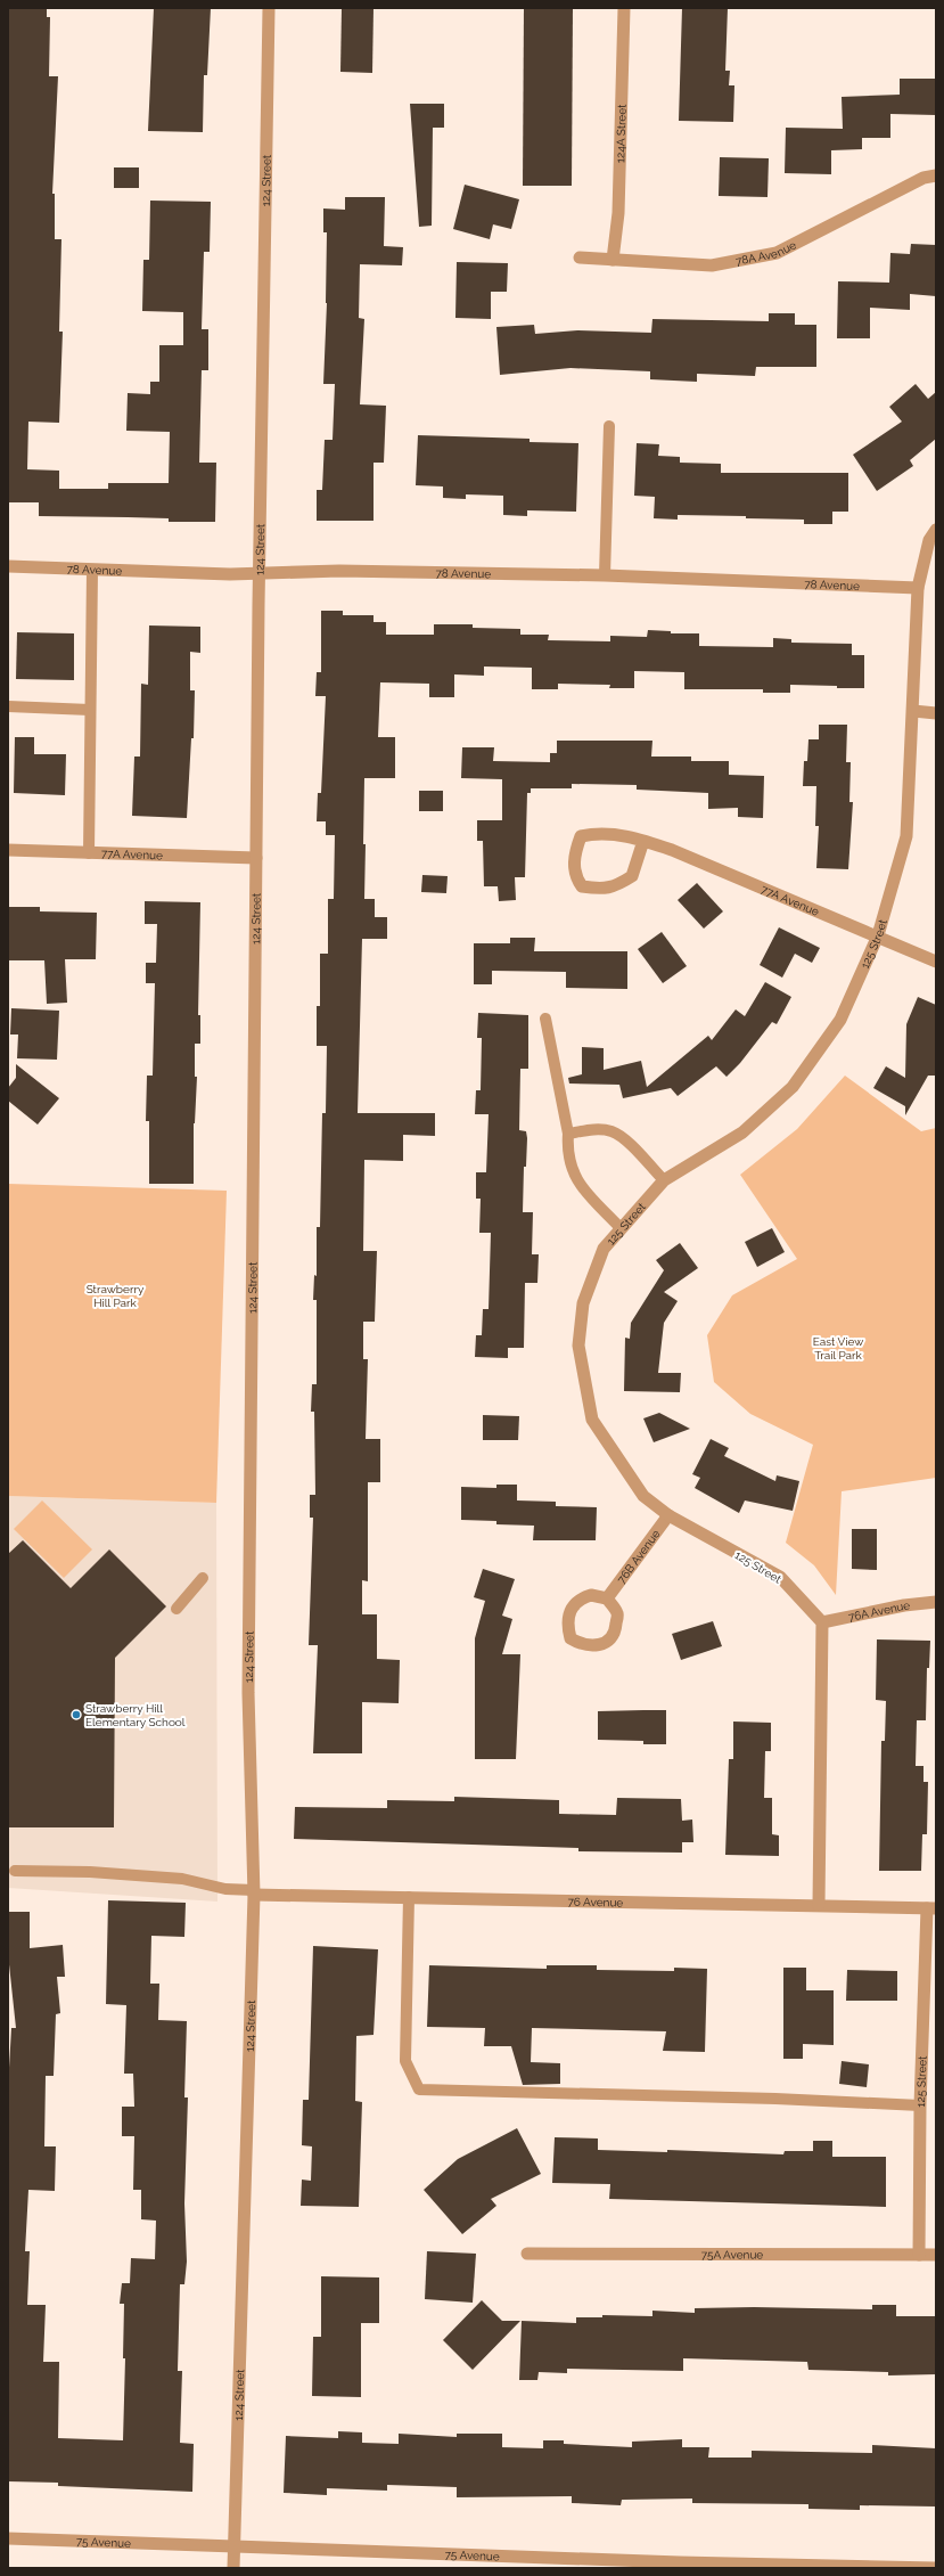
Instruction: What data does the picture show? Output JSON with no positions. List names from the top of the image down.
{
  "streets": {
    "street": [
      "124A Street",
      "124 Street",
      "78A Avenue",
      "78 Avenue",
      "77A Avenue",
      "125 Street",
      "76B Avenue",
      "76A Avenue",
      "76 Avenue",
      "75A Avenue",
      "75 Avenue"
    ]
  },
  "crossings": [
    ["124A Street", "78A Avenue"],
    ["124 Street", "78 Avenue"],
    ["124 Street", "77A Avenue"],
    ["124 Street", "76 Avenue"],
    ["124 Street", "75 Avenue"],
    ["78 Avenue", "125 Street"],
    ["77A Avenue", "125 Street"],
    ["125 Street", "76B Avenue"],
    ["125 Street", "76A Avenue"],
    ["125 Street", "76 Avenue"],
    ["125 Street", "75A Avenue"]
  ],
  "parks": ["Strawberry Hill Park", "East View Trail Park"],
  "places": ["Strawberry Hill Elementary School"]
}
